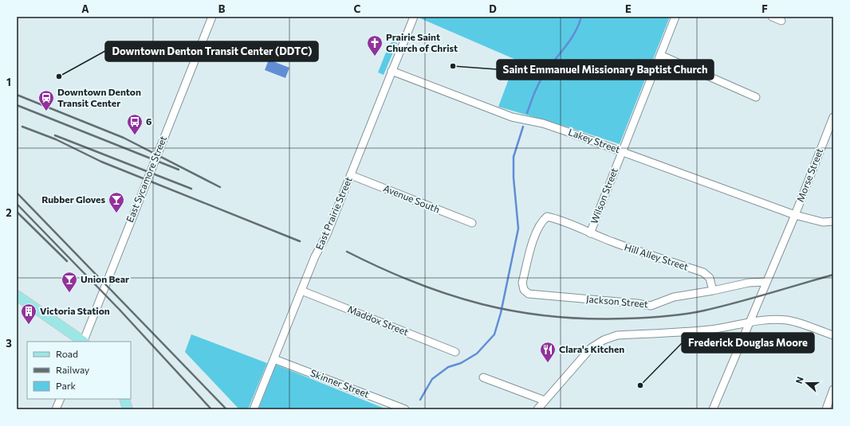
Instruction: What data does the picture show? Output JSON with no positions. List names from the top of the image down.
{
  "streets": {
    "street": [
      "Lakey Street",
      "Morse Street",
      "East Sycamore Street",
      "Wilson Street",
      "Avenue South",
      "East Prairie Street",
      "Hill Alley Street",
      "Jackson Street",
      "Maddox Street",
      "Skinner Street"
    ]
  },
  "crossings": [
    ["Lakey Street", "Morse Street"],
    ["Lakey Street", "Wilson Street"],
    ["Lakey Street", "East Prairie Street"],
    ["Morse Street", "Jackson Street"],
    ["Wilson Street", "Hill Alley Street"],
    ["Avenue South", "East Prairie Street"],
    ["East Prairie Street", "Maddox Street"],
    ["East Prairie Street", "Skinner Street"],
    ["Hill Alley Street", "Jackson Street"]
  ],
  "places": {
    "church": ["Prairie Saint Church of Christ"],
    "other": ["Saint Emmanuel Missionary Baptist Church", "Downtown Denton Transit Center (DDTC)", "Frederick Douglas Moore"],
    "station": ["Downtown Denton Transit Center"],
    "bus stop": ["6"],
    "bar": ["Rubber Gloves", "Union Bear"],
    "building": ["Victoria Station"],
    "restaurant": ["Clara's Kitchen"]
  },
  "legend": ["Road", "Railway", "Park"],
  "north": "left",
  "grid": {
    "columns": [
      "A",
      "B",
      "C",
      "D",
      "E",
      "F"
    ],
    "rows": ["1", "2", "3"]
  }
}
